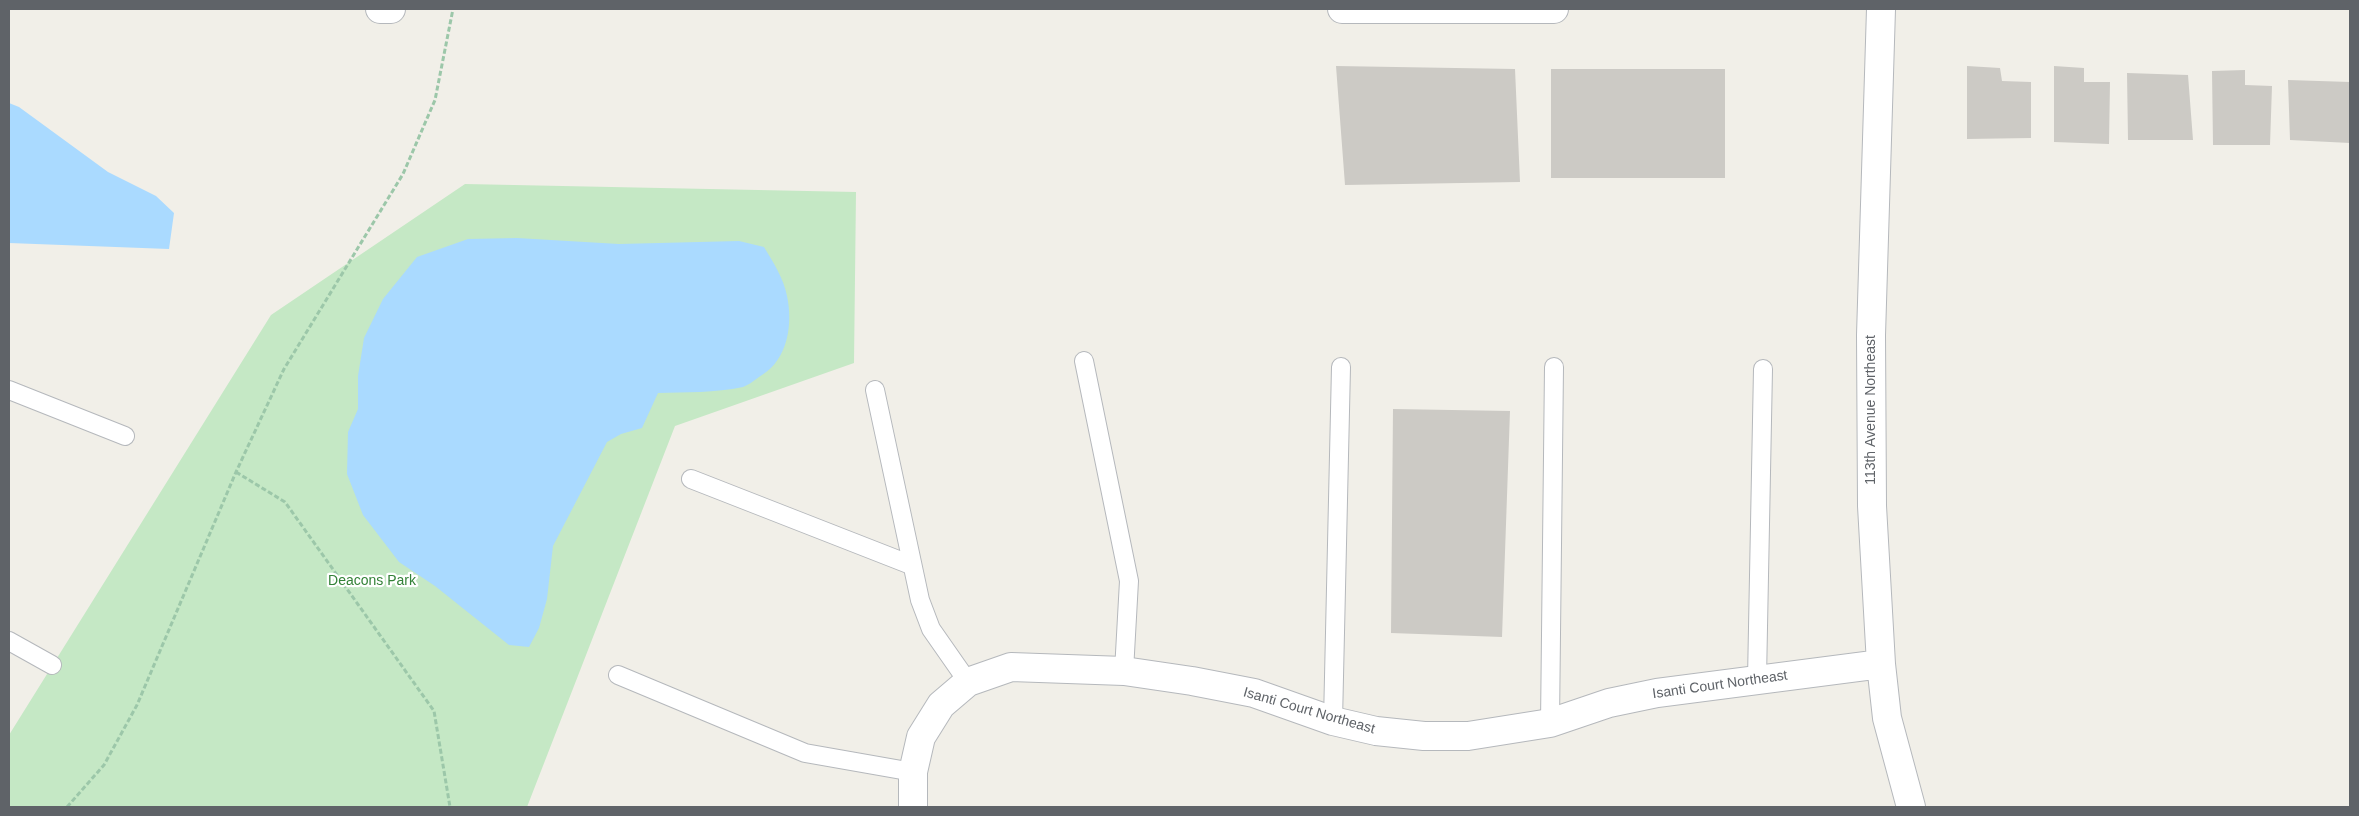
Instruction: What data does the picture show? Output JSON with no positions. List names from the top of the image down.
{
  "streets": {
    "street": ["113th Avenue Northeast", "Isanti Court Northeast"]
  },
  "crossings": [
    ["113th Avenue Northeast", "Isanti Court Northeast"]
  ],
  "parks": ["Deacons Park"]
}
